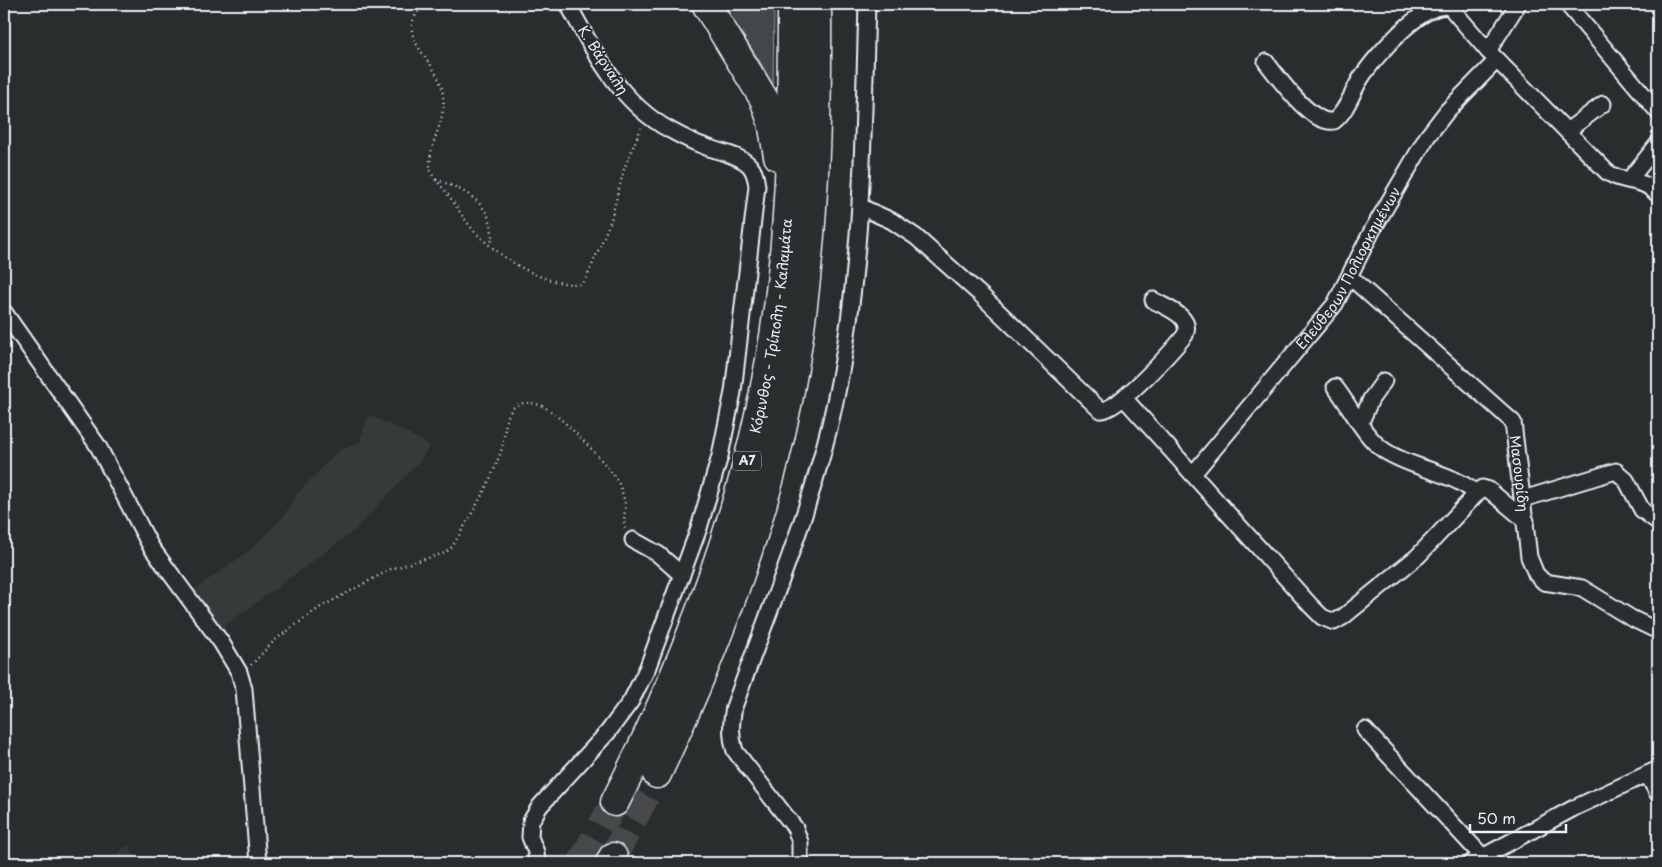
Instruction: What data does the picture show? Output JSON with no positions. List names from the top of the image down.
{
  "streets": {
    "highway": ["Κόρινθος - Τρίπολη - Καλαμάτα", "Α7"],
    "street": ["Κ. Βάρναλη", "Ελεύθερων Πολιορκημένων", "Μασουρίδη"]
  },
  "crossings": [
    ["Ελεύθερων Πολιορκημένων", "Μασουρίδη"]
  ],
  "scale_bar": "50 m"
}
